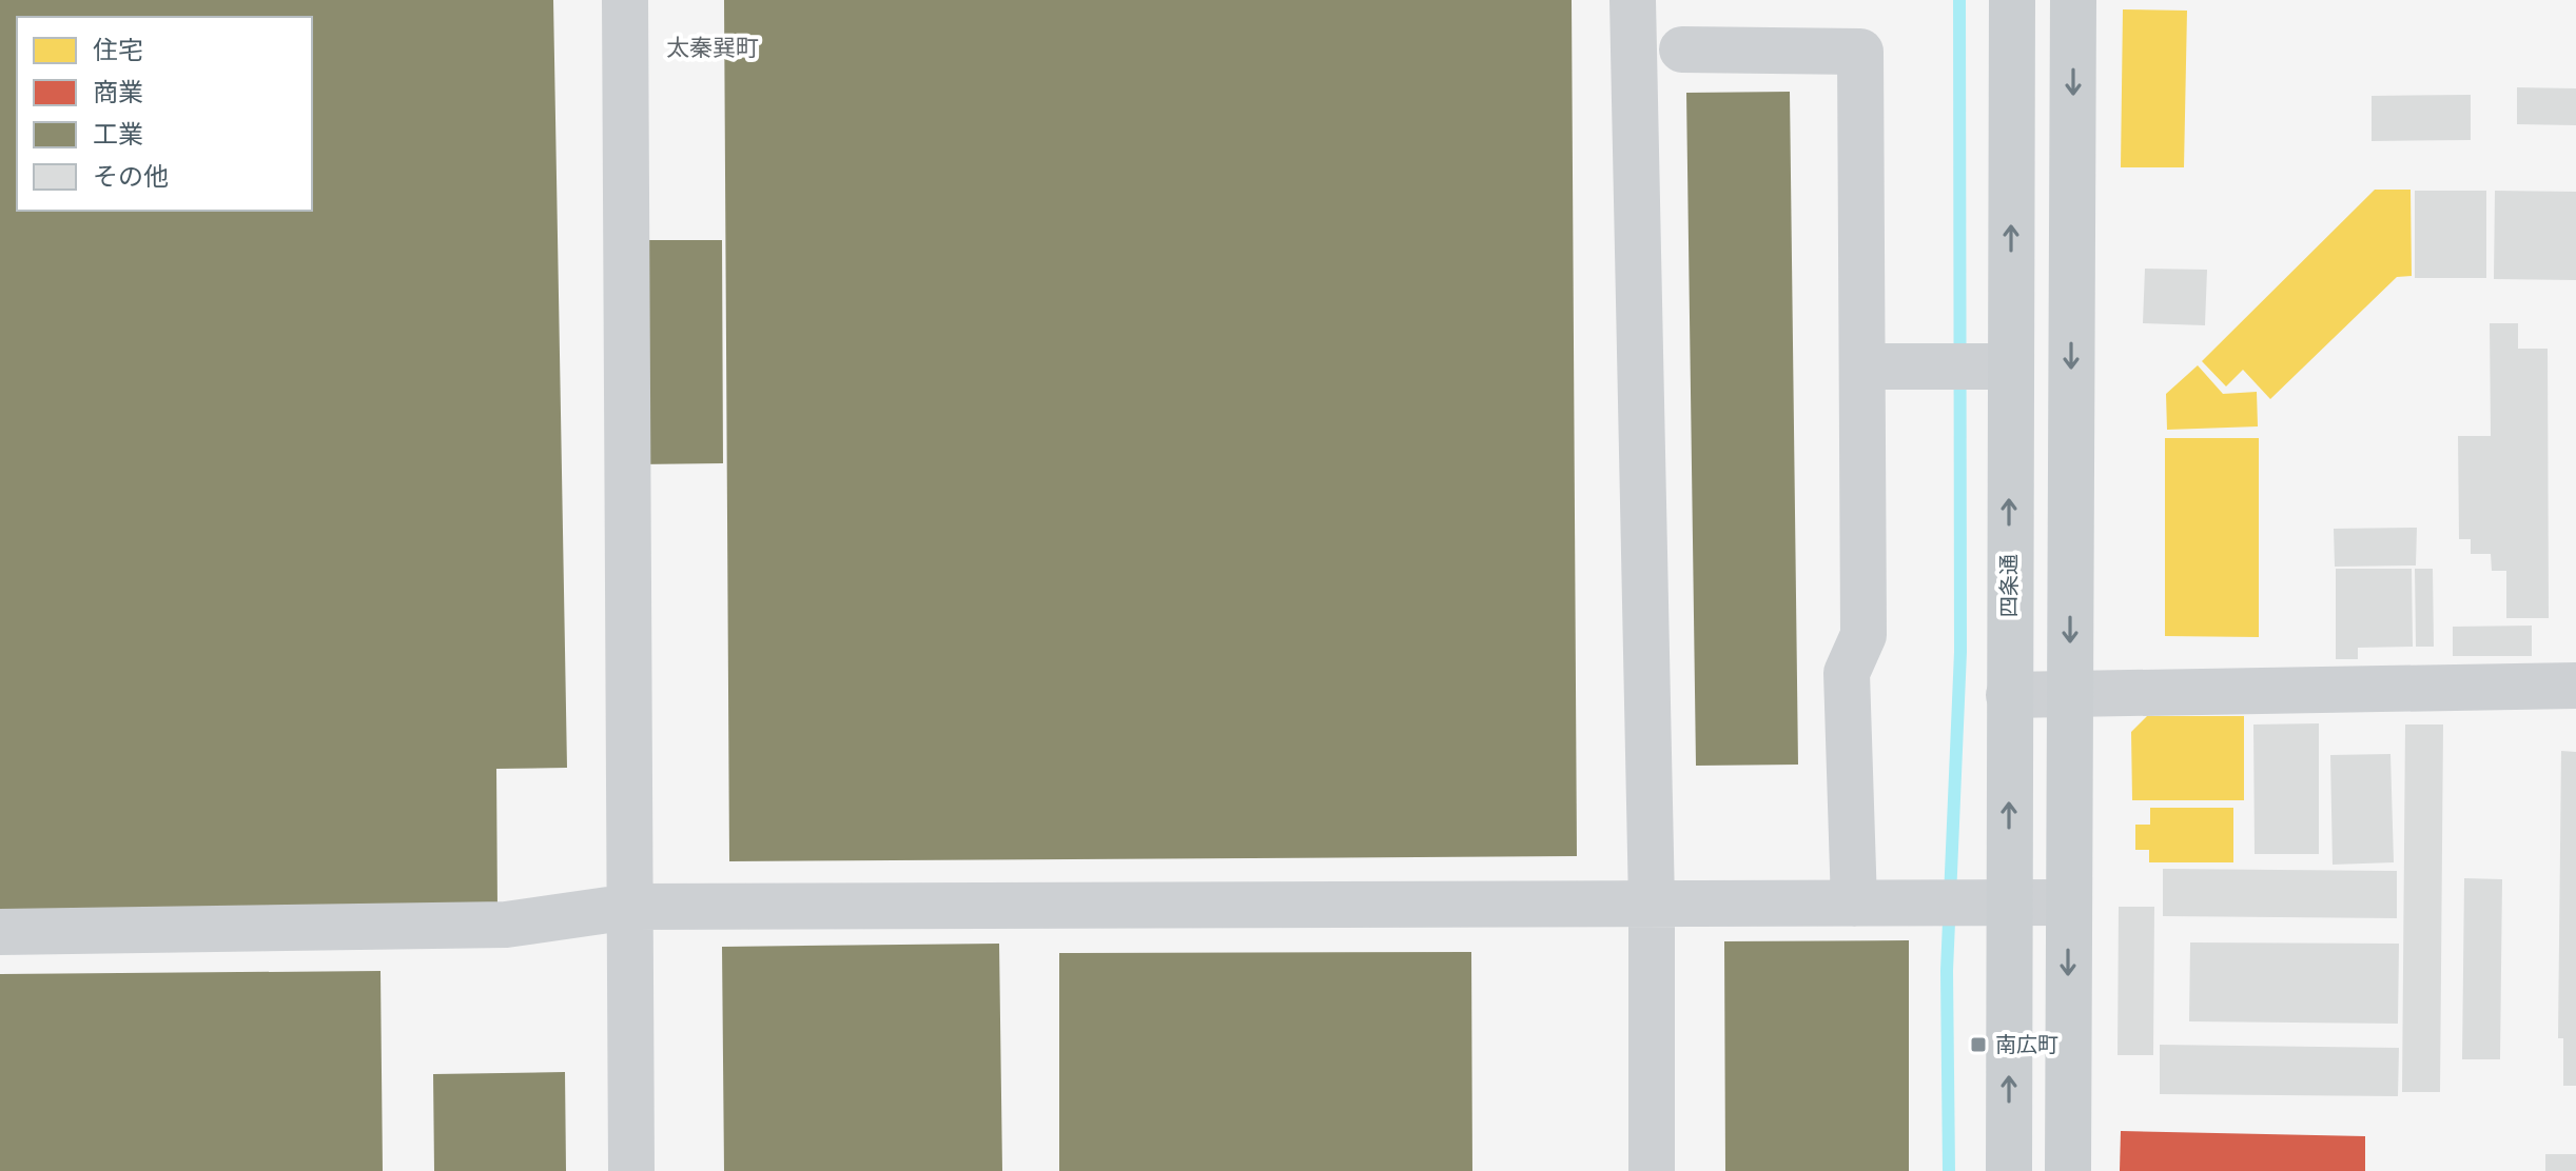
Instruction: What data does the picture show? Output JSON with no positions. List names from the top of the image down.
{
  "streets": {
    "main road": ["四条通"]
  },
  "districts": ["太秦巽町"],
  "places": {
    "transit": ["南広町"]
  },
  "legend": [
    "住宅",
    "商業",
    "工業",
    "その他"
  ]
}
